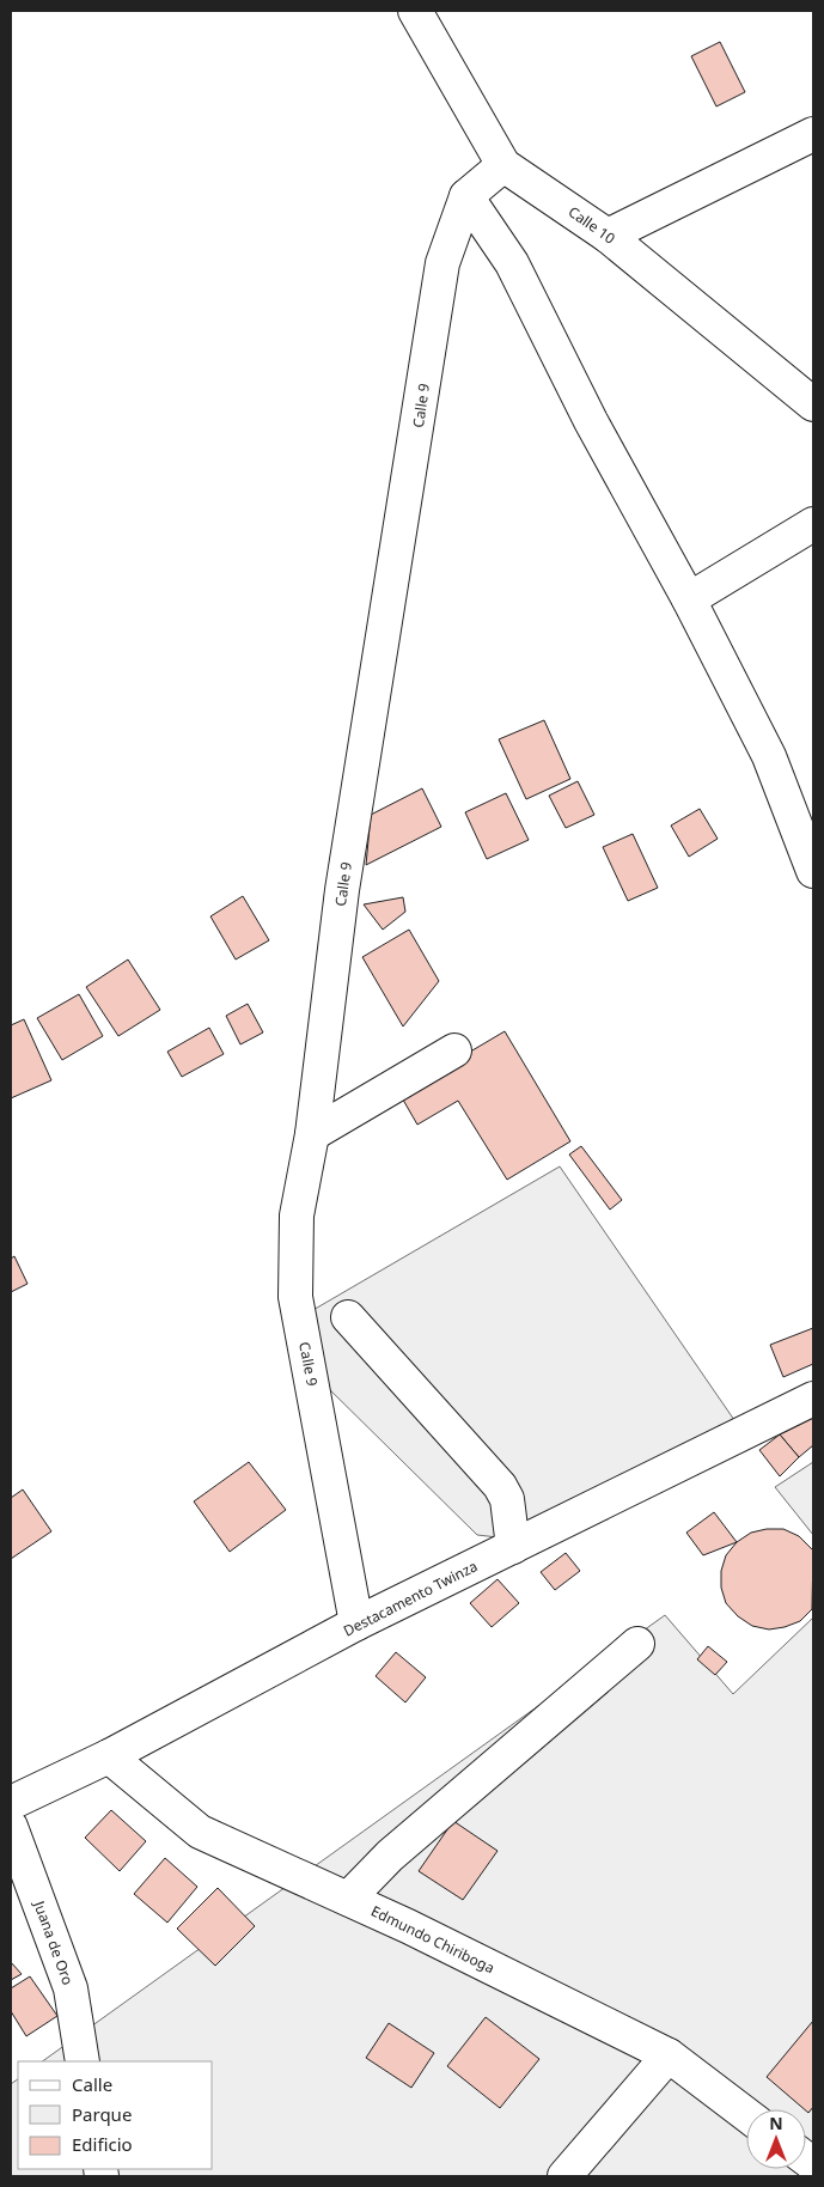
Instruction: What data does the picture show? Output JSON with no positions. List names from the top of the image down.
{
  "streets": {
    "street": [
      "Calle 10",
      "Calle 9",
      "Destacamento Twinza",
      "Edmundo Chiriboga",
      "Juana de Oro"
    ]
  },
  "crossings": [
    ["Calle 9", "Destacamento Twinza"],
    ["Destacamento Twinza", "Edmundo Chiriboga"]
  ],
  "legend": ["Calle", "Parque", "Edificio"],
  "north": "top"
}
